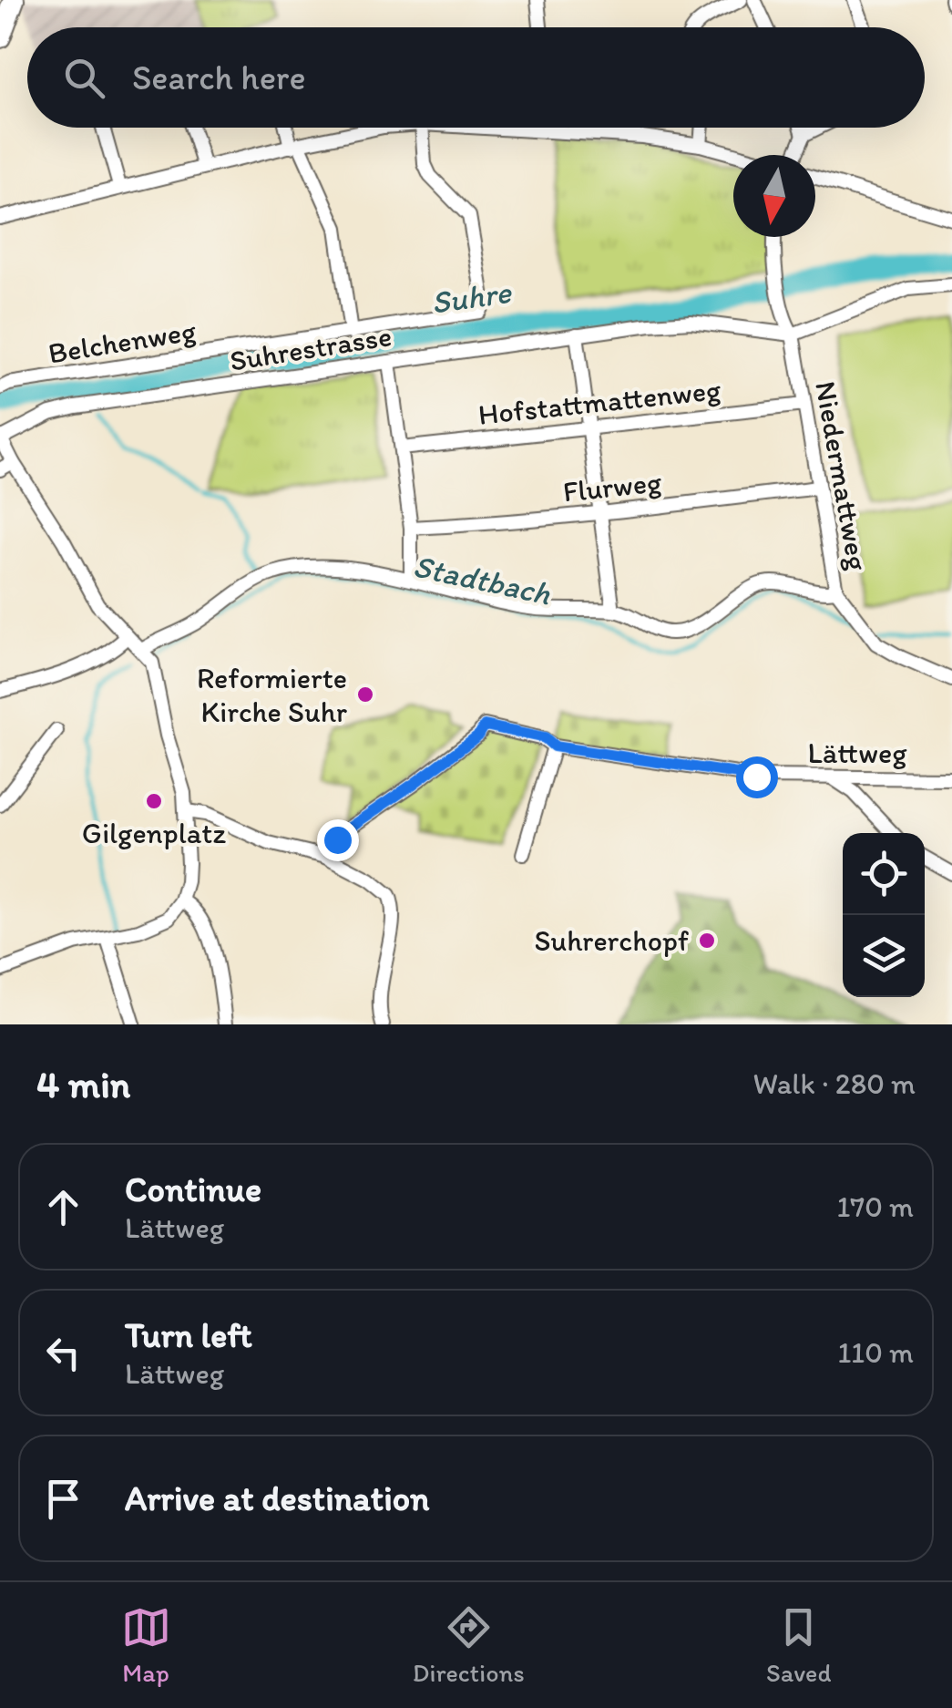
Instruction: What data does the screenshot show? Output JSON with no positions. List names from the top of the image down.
{
  "streets": {
    "street": [
      "Belchenweg",
      "Suhrestrasse",
      "Hofstattmattenweg",
      "Niedermattweg",
      "Flurweg",
      "Lättweg"
    ]
  },
  "crossings": [
    ["Suhrestrasse", "Niedermattweg"],
    ["Hofstattmattenweg", "Niedermattweg"],
    ["Niedermattweg", "Flurweg"]
  ],
  "water": ["Suhre", "Stadtbach"],
  "places": ["Reformierte Kirche Suhr", "Gilgenplatz", "Suhrerchopf"],
  "north": "bottom",
  "page": {
    "search": "Search here",
    "heading": ["4 min", "Walk · 280 m"],
    "list": [
      ["Continue", "Lättweg", "170 m"],
      ["Turn left", "Lättweg", "110 m"],
      "Arrive at destination"
    ],
    "nav": ["Map", "Directions", "Saved"]
  }
}
